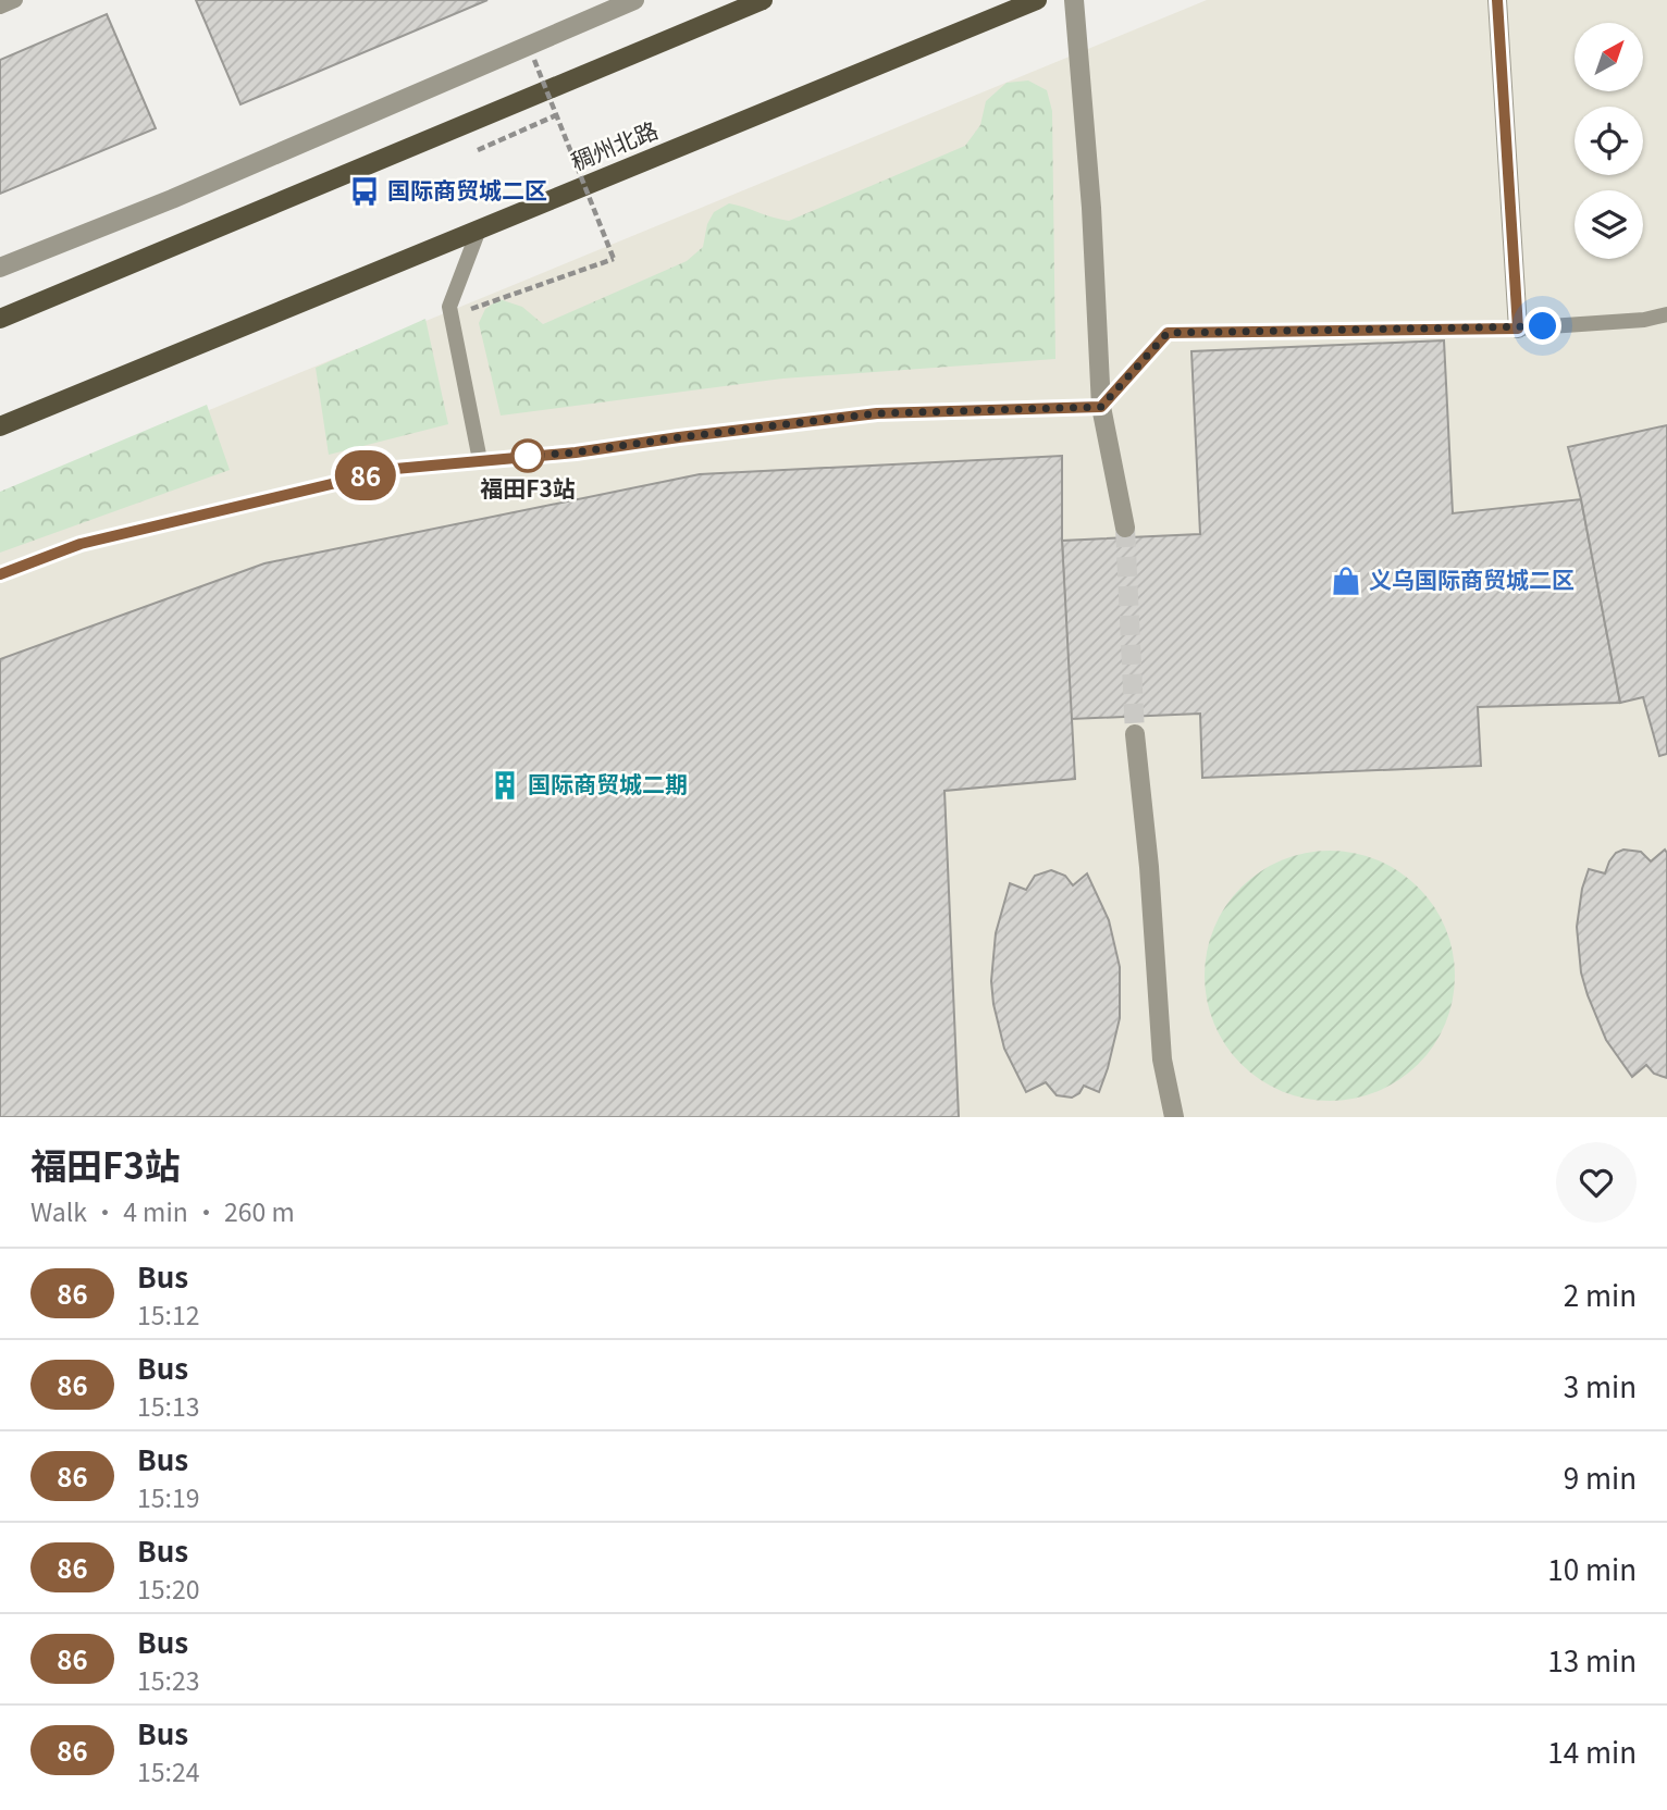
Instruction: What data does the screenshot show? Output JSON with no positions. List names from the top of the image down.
{
  "streets": {
    "main road": ["稠州北路"]
  },
  "places": {
    "bus stop": ["国际商贸城二区"],
    "other": ["福田F3站"],
    "shop": ["义乌国际商贸城二区"],
    "building": ["国际商贸城二期"]
  },
  "lines": ["bus line 86"],
  "north": "top right",
  "page": {
    "on_map": "86",
    "heading": ["福田F3站", "Walk · 4 min · 260 m"],
    "list": [
      {
        "mark": "86",
        "name": "Bus",
        "note": "15:12",
        "value": "2 min"
      },
      {
        "mark": "86",
        "name": "Bus",
        "note": "15:13",
        "value": "3 min"
      },
      {
        "mark": "86",
        "name": "Bus",
        "note": "15:19",
        "value": "9 min"
      },
      {
        "mark": "86",
        "name": "Bus",
        "note": "15:20",
        "value": "10 min"
      },
      {
        "mark": "86",
        "name": "Bus",
        "note": "15:23",
        "value": "13 min"
      },
      {
        "mark": "86",
        "name": "Bus",
        "note": "15:24",
        "value": "14 min"
      }
    ]
  }
}
